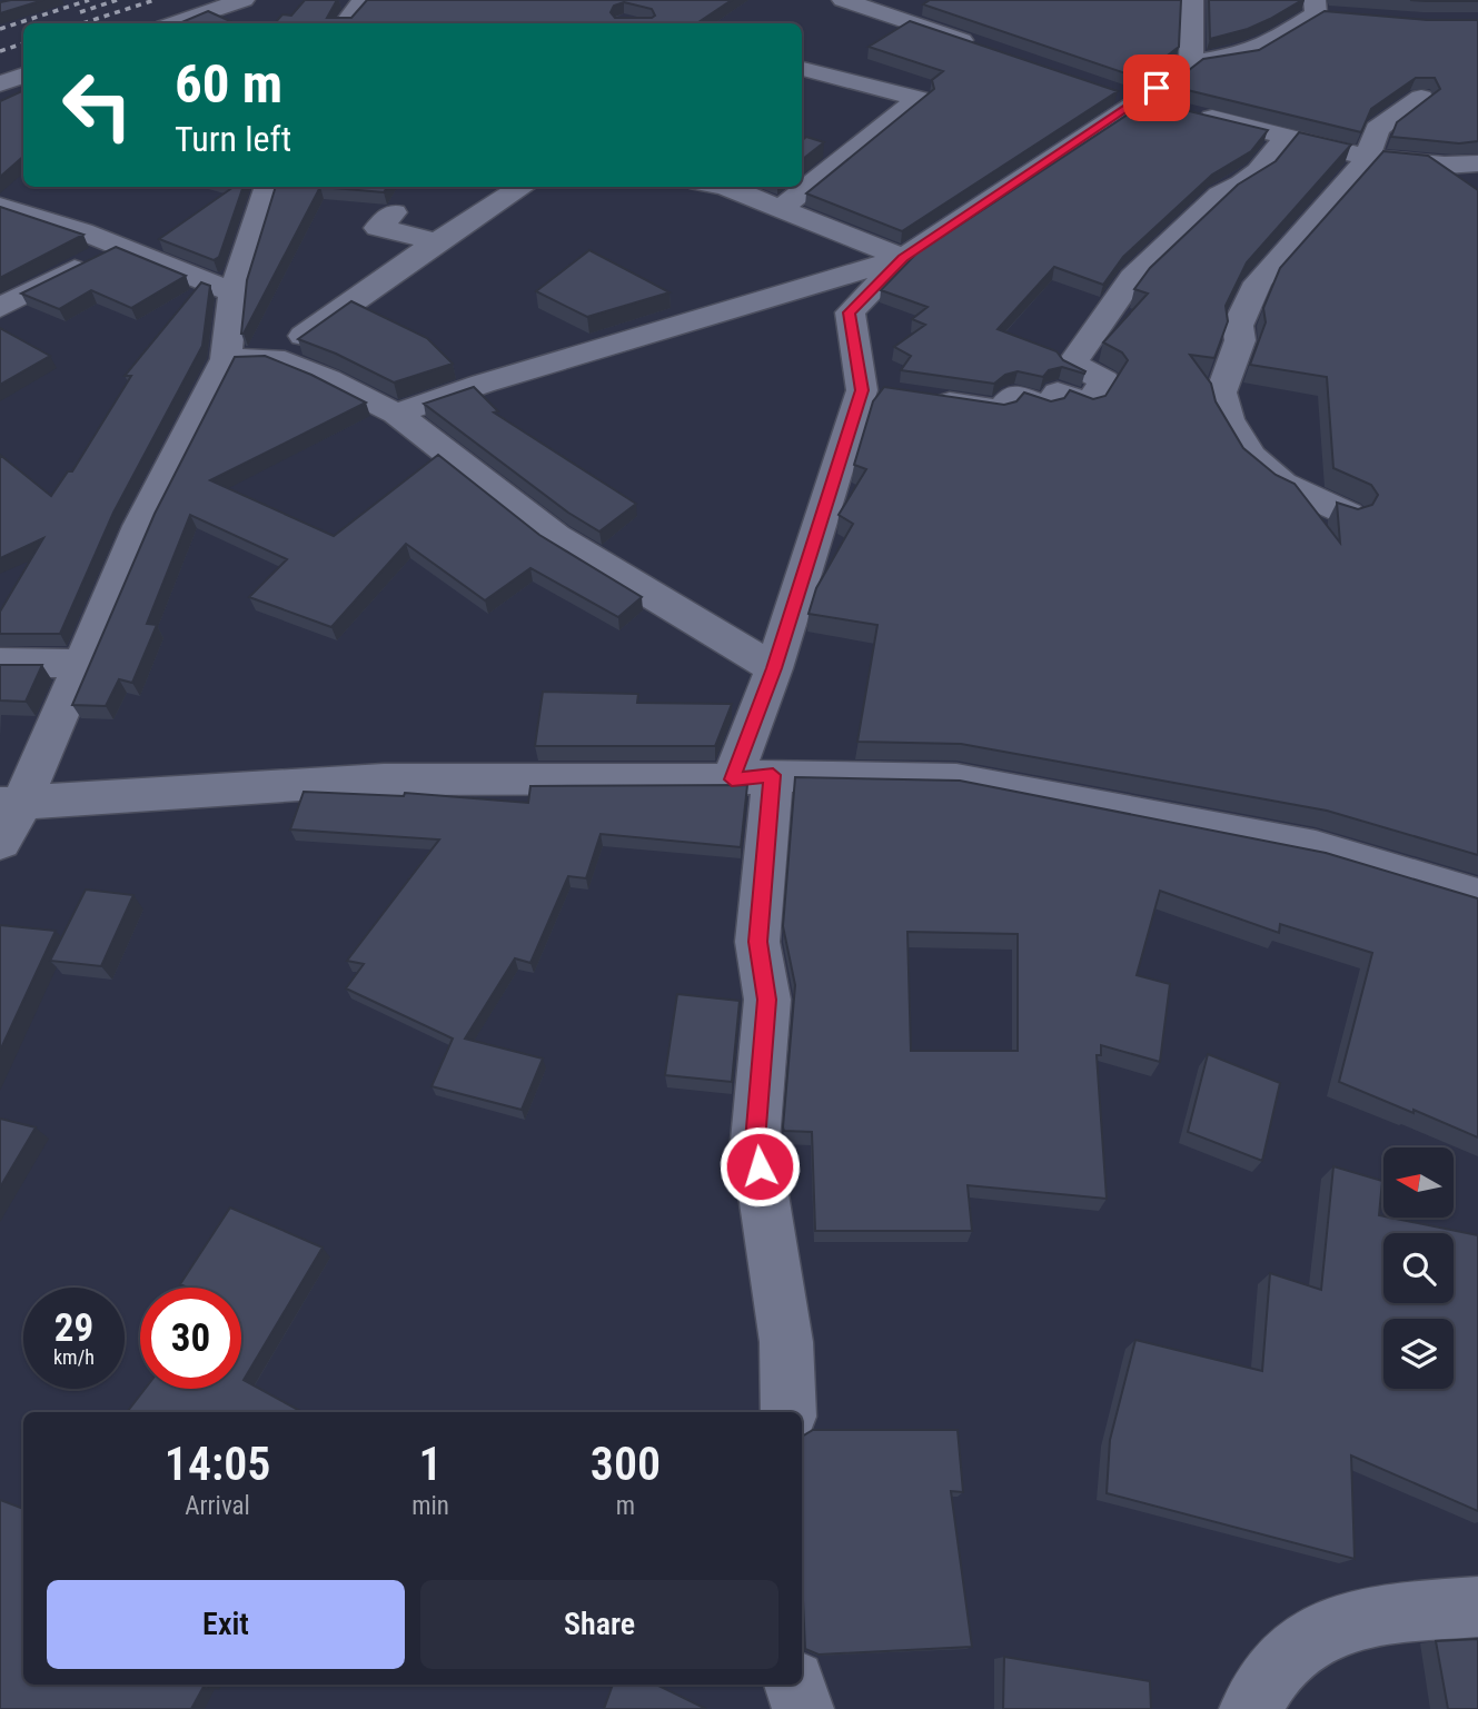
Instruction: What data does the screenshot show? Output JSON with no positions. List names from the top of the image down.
{
  "north": "left",
  "page": {
    "turn": ["60 m", "Turn left"],
    "speed": "29 km/h",
    "limit": "30",
    "eta": [
      "14:05",
      "Arrival",
      "1",
      "min",
      "300",
      "m"
    ],
    "buttons": ["Exit", "Share"]
  }
}
